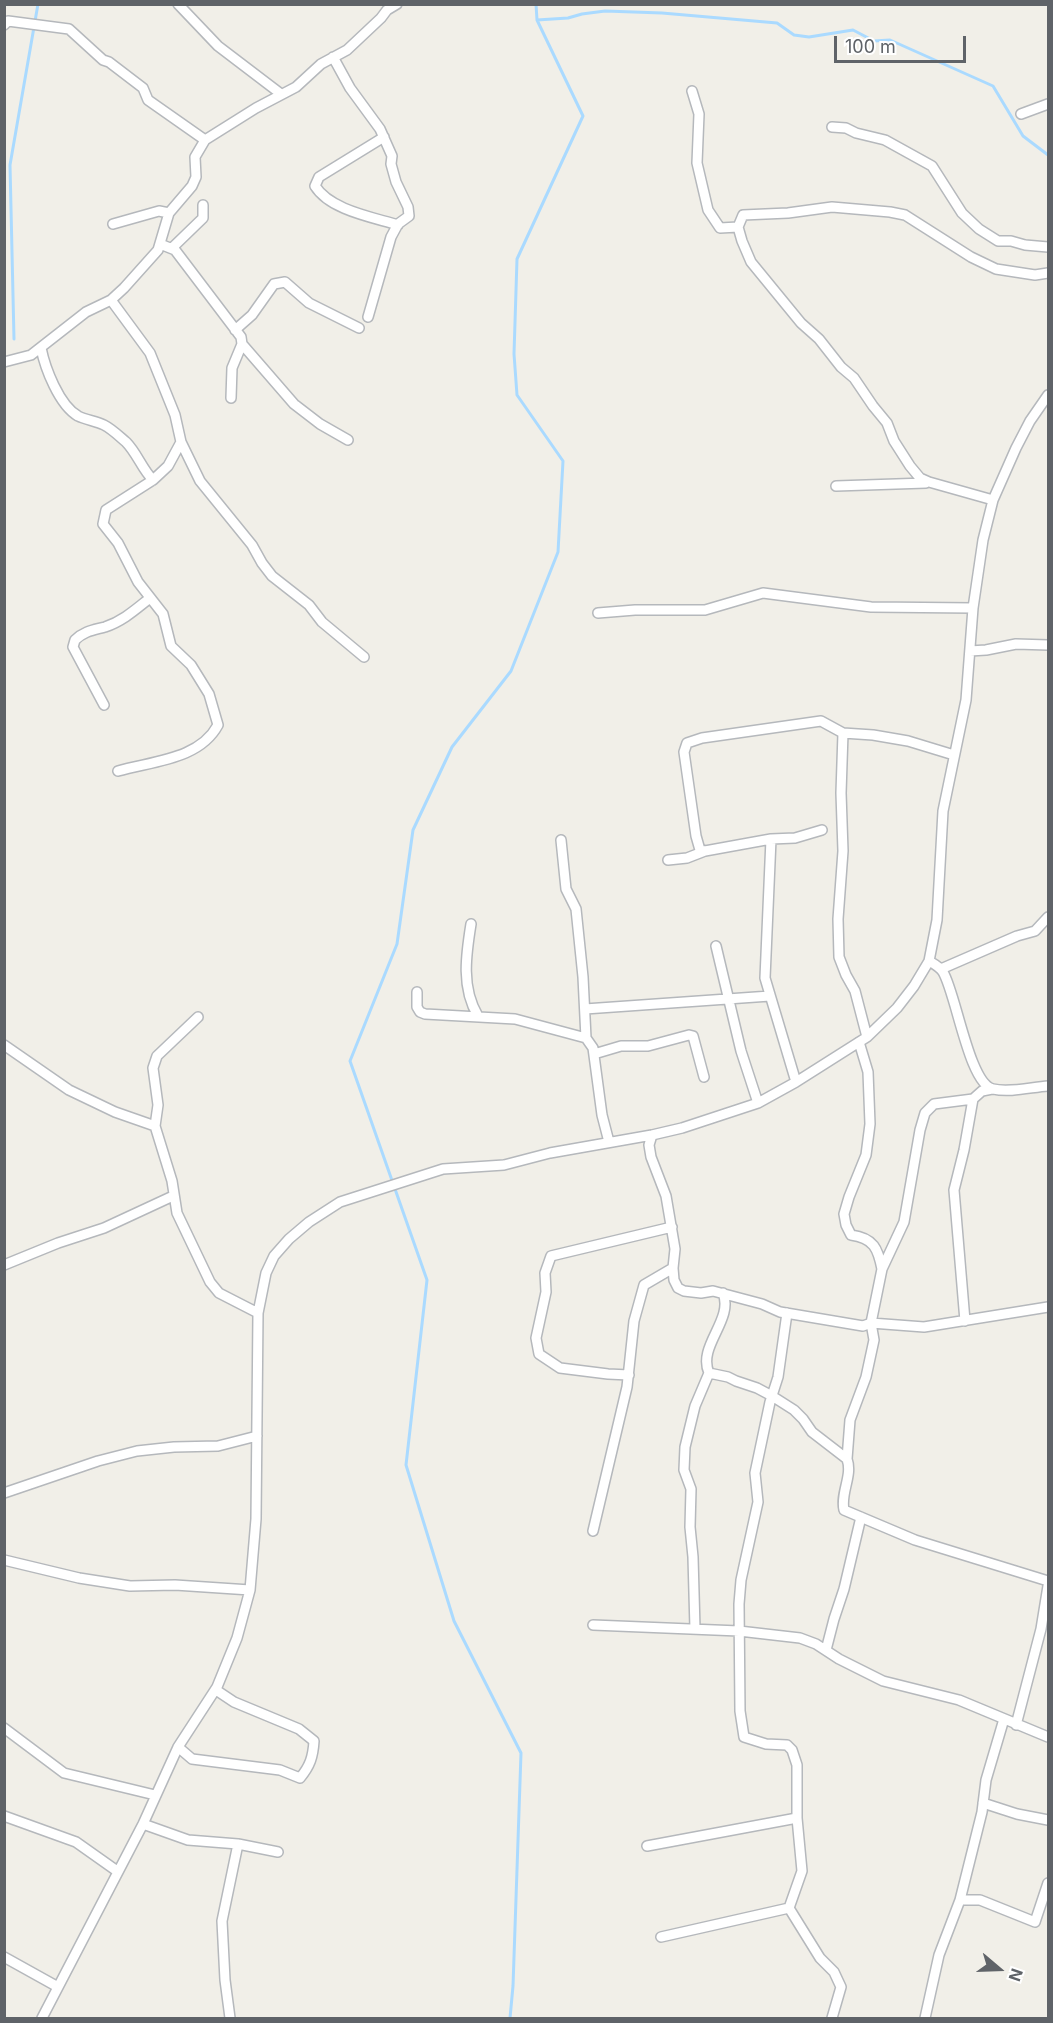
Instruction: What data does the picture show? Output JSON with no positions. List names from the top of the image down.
{
  "scale_bar": "100 m",
  "north": "right"
}
